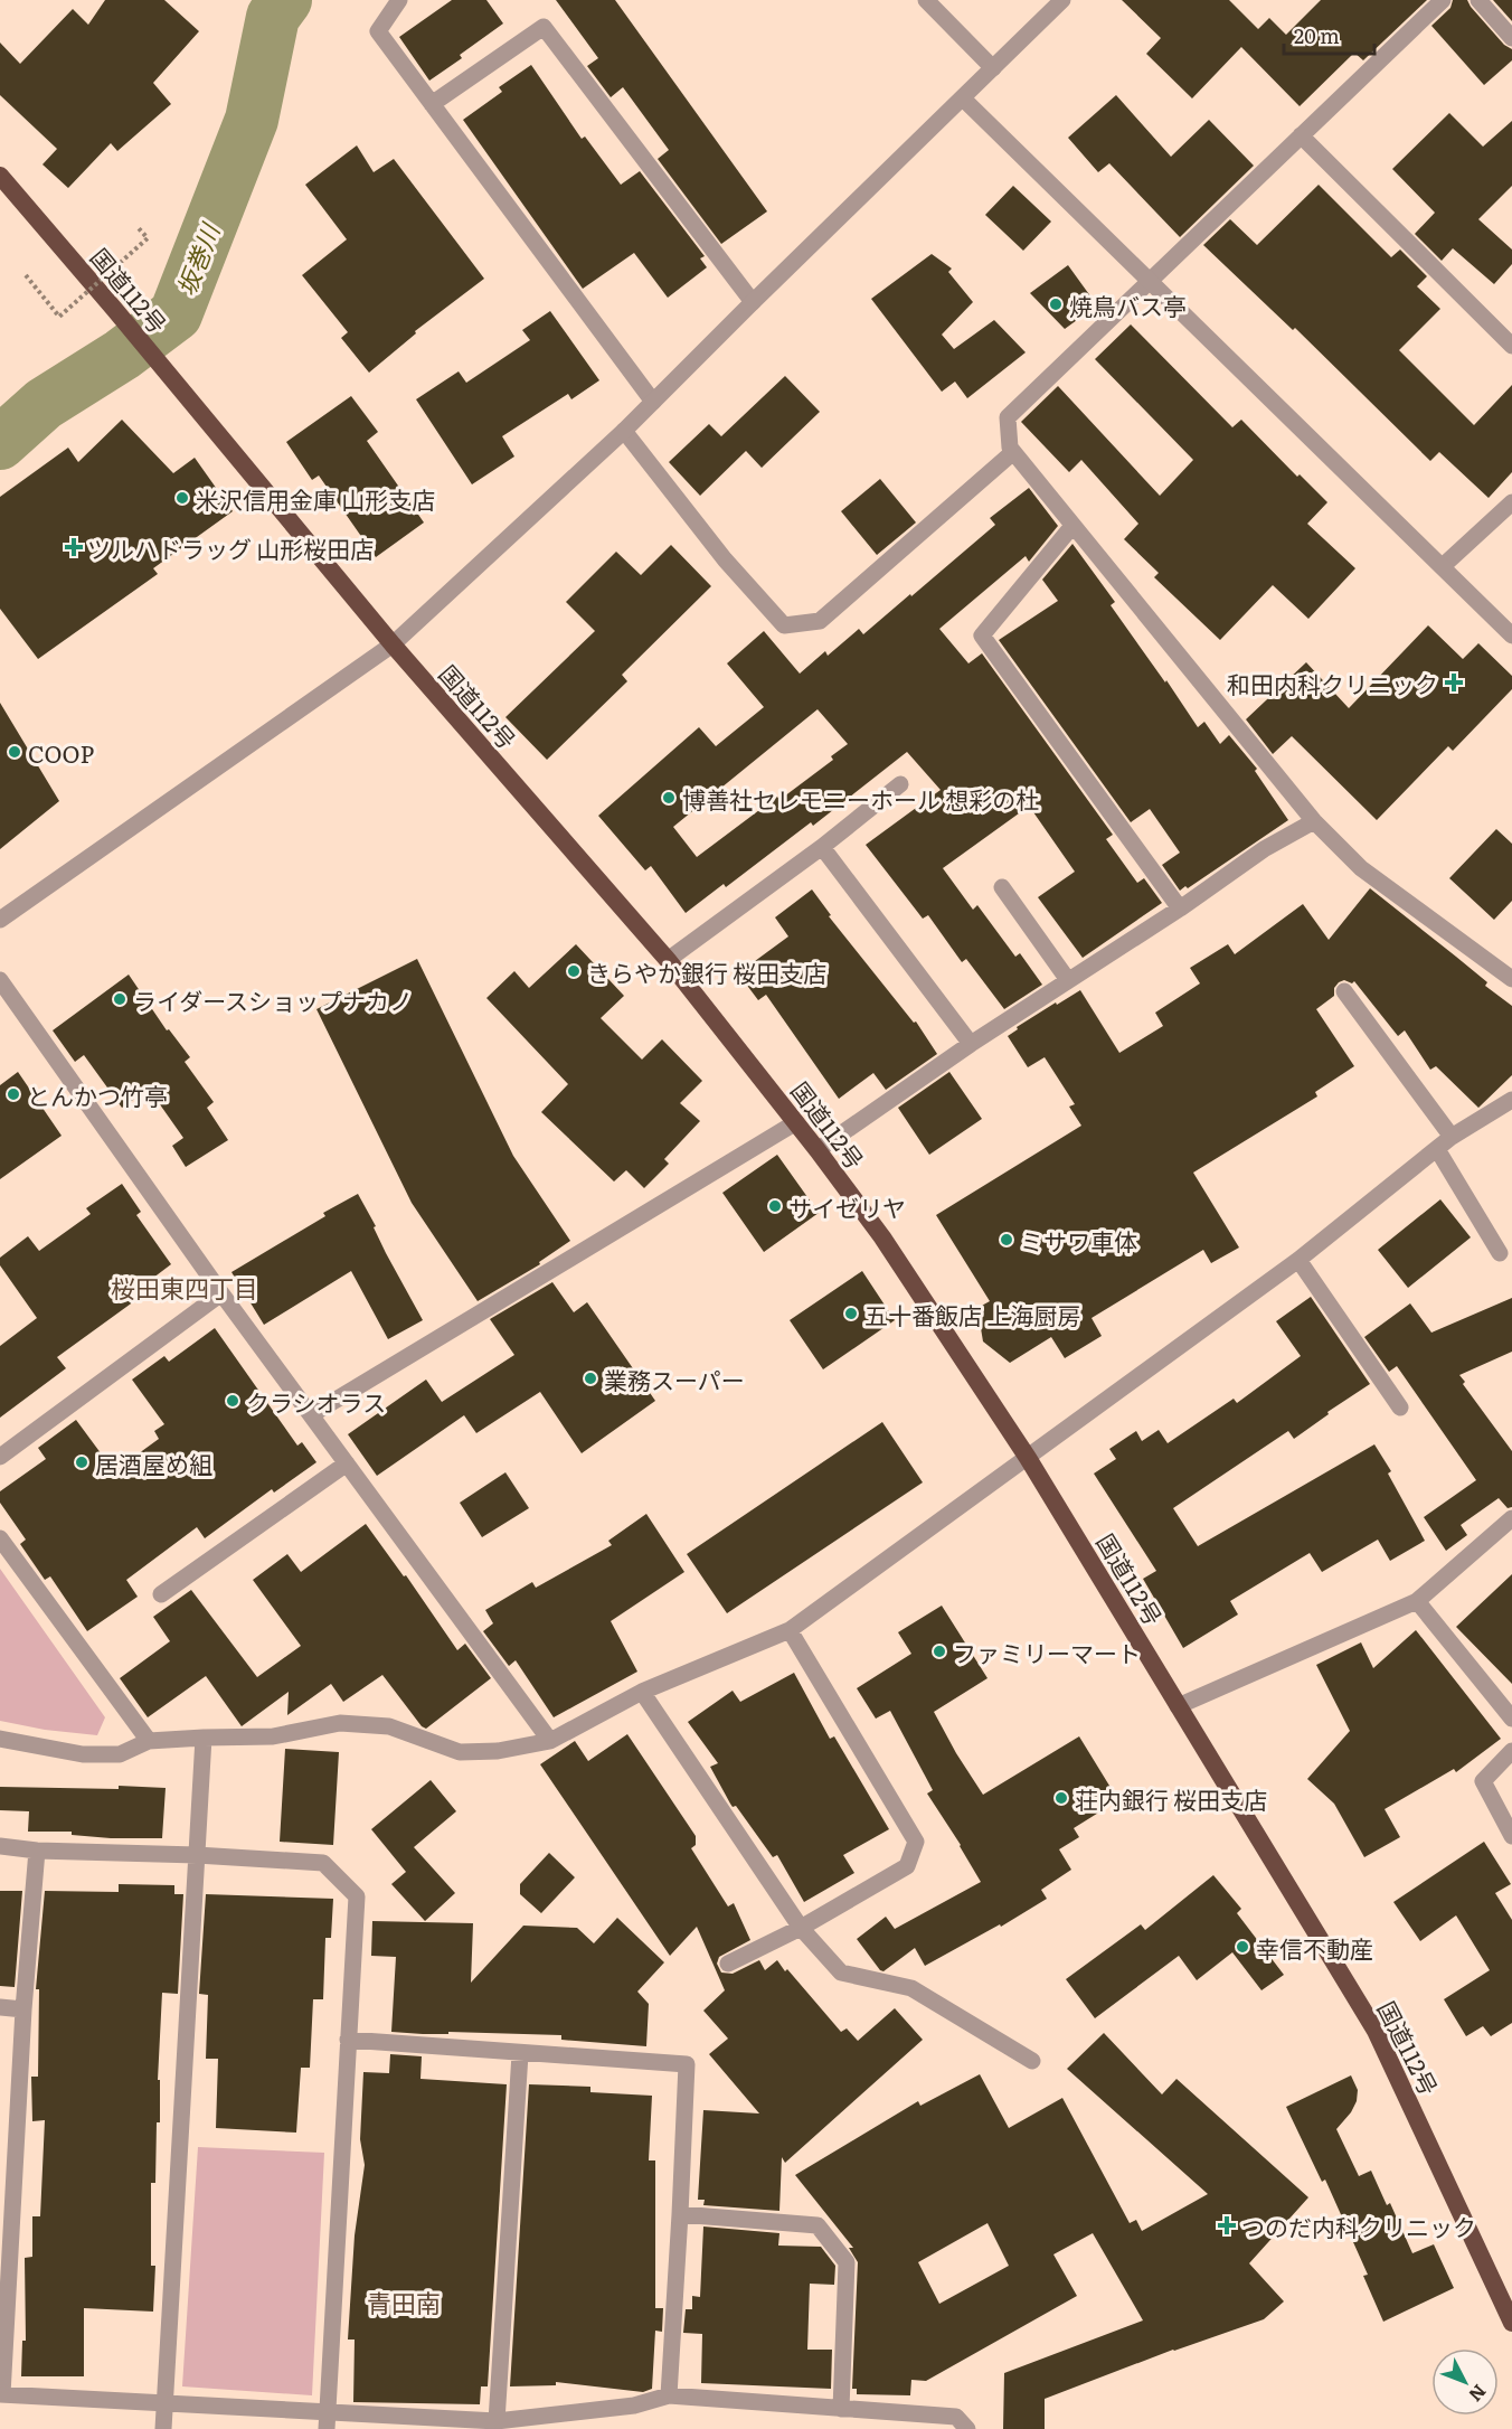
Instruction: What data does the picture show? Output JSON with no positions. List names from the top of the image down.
{
  "streets": {
    "highway": ["国道112号"]
  },
  "districts": ["桜田東四丁目", "青田南"],
  "water": ["坂巻川"],
  "places": {
    "other": [
      "焼鳥バス亭",
      "米沢信用金庫 山形支店",
      "COOP",
      "博善社セレモニーホール 想彩の杜",
      "きらやか銀行 桜田支店",
      "ライダースショップナカノ",
      "とんかつ竹亭",
      "サイゼリヤ",
      "ミサワ車体",
      "五十番飯店 上海厨房",
      "業務スーパー",
      "クラシオラス",
      "居酒屋め組",
      "ファミリーマート",
      "荘内銀行 桜田支店",
      "幸信不動産"
    ],
    "health": ["ツルハドラッグ 山形桜田店", "和田内科クリニック", "つのだ内科クリニック"]
  },
  "scale_bar": "20 m",
  "north": "bottom right"
}
